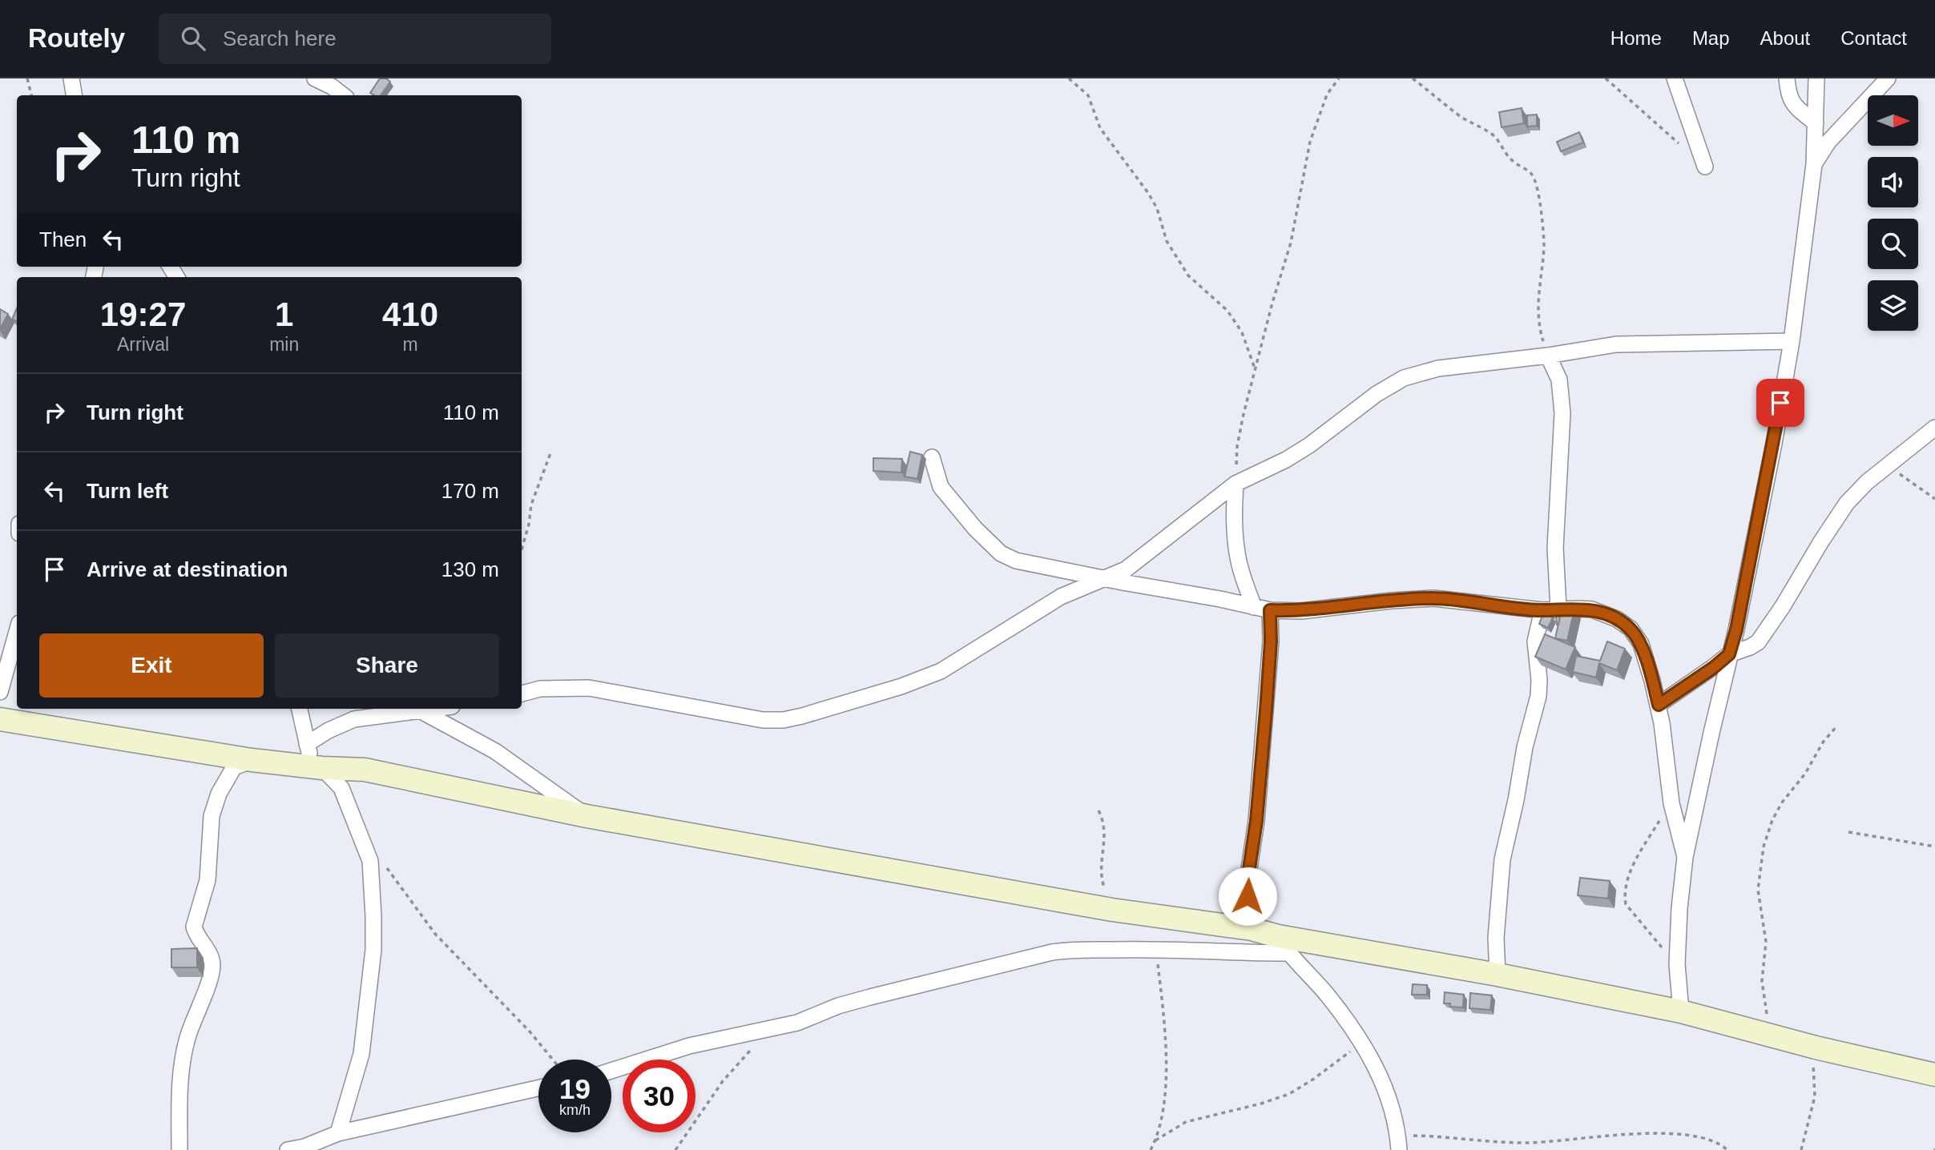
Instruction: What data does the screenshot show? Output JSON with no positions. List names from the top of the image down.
{
  "north": "right",
  "page": {
    "header": "Routely",
    "search": "Search here",
    "nav": [
      "Home",
      "Map",
      "About",
      "Contact"
    ],
    "turn": ["110 m", "Turn right"],
    "then": "Then",
    "eta": [
      "19:27",
      "Arrival",
      "1",
      "min",
      "410",
      "m"
    ],
    "list": [
      {
        "name": "Turn right",
        "value": "110 m"
      },
      {
        "name": "Turn left",
        "value": "170 m"
      },
      {
        "name": "Arrive at destination",
        "value": "130 m"
      }
    ],
    "buttons": ["Exit", "Share"],
    "speed": "19 km/h",
    "limit": "30"
  }
}
